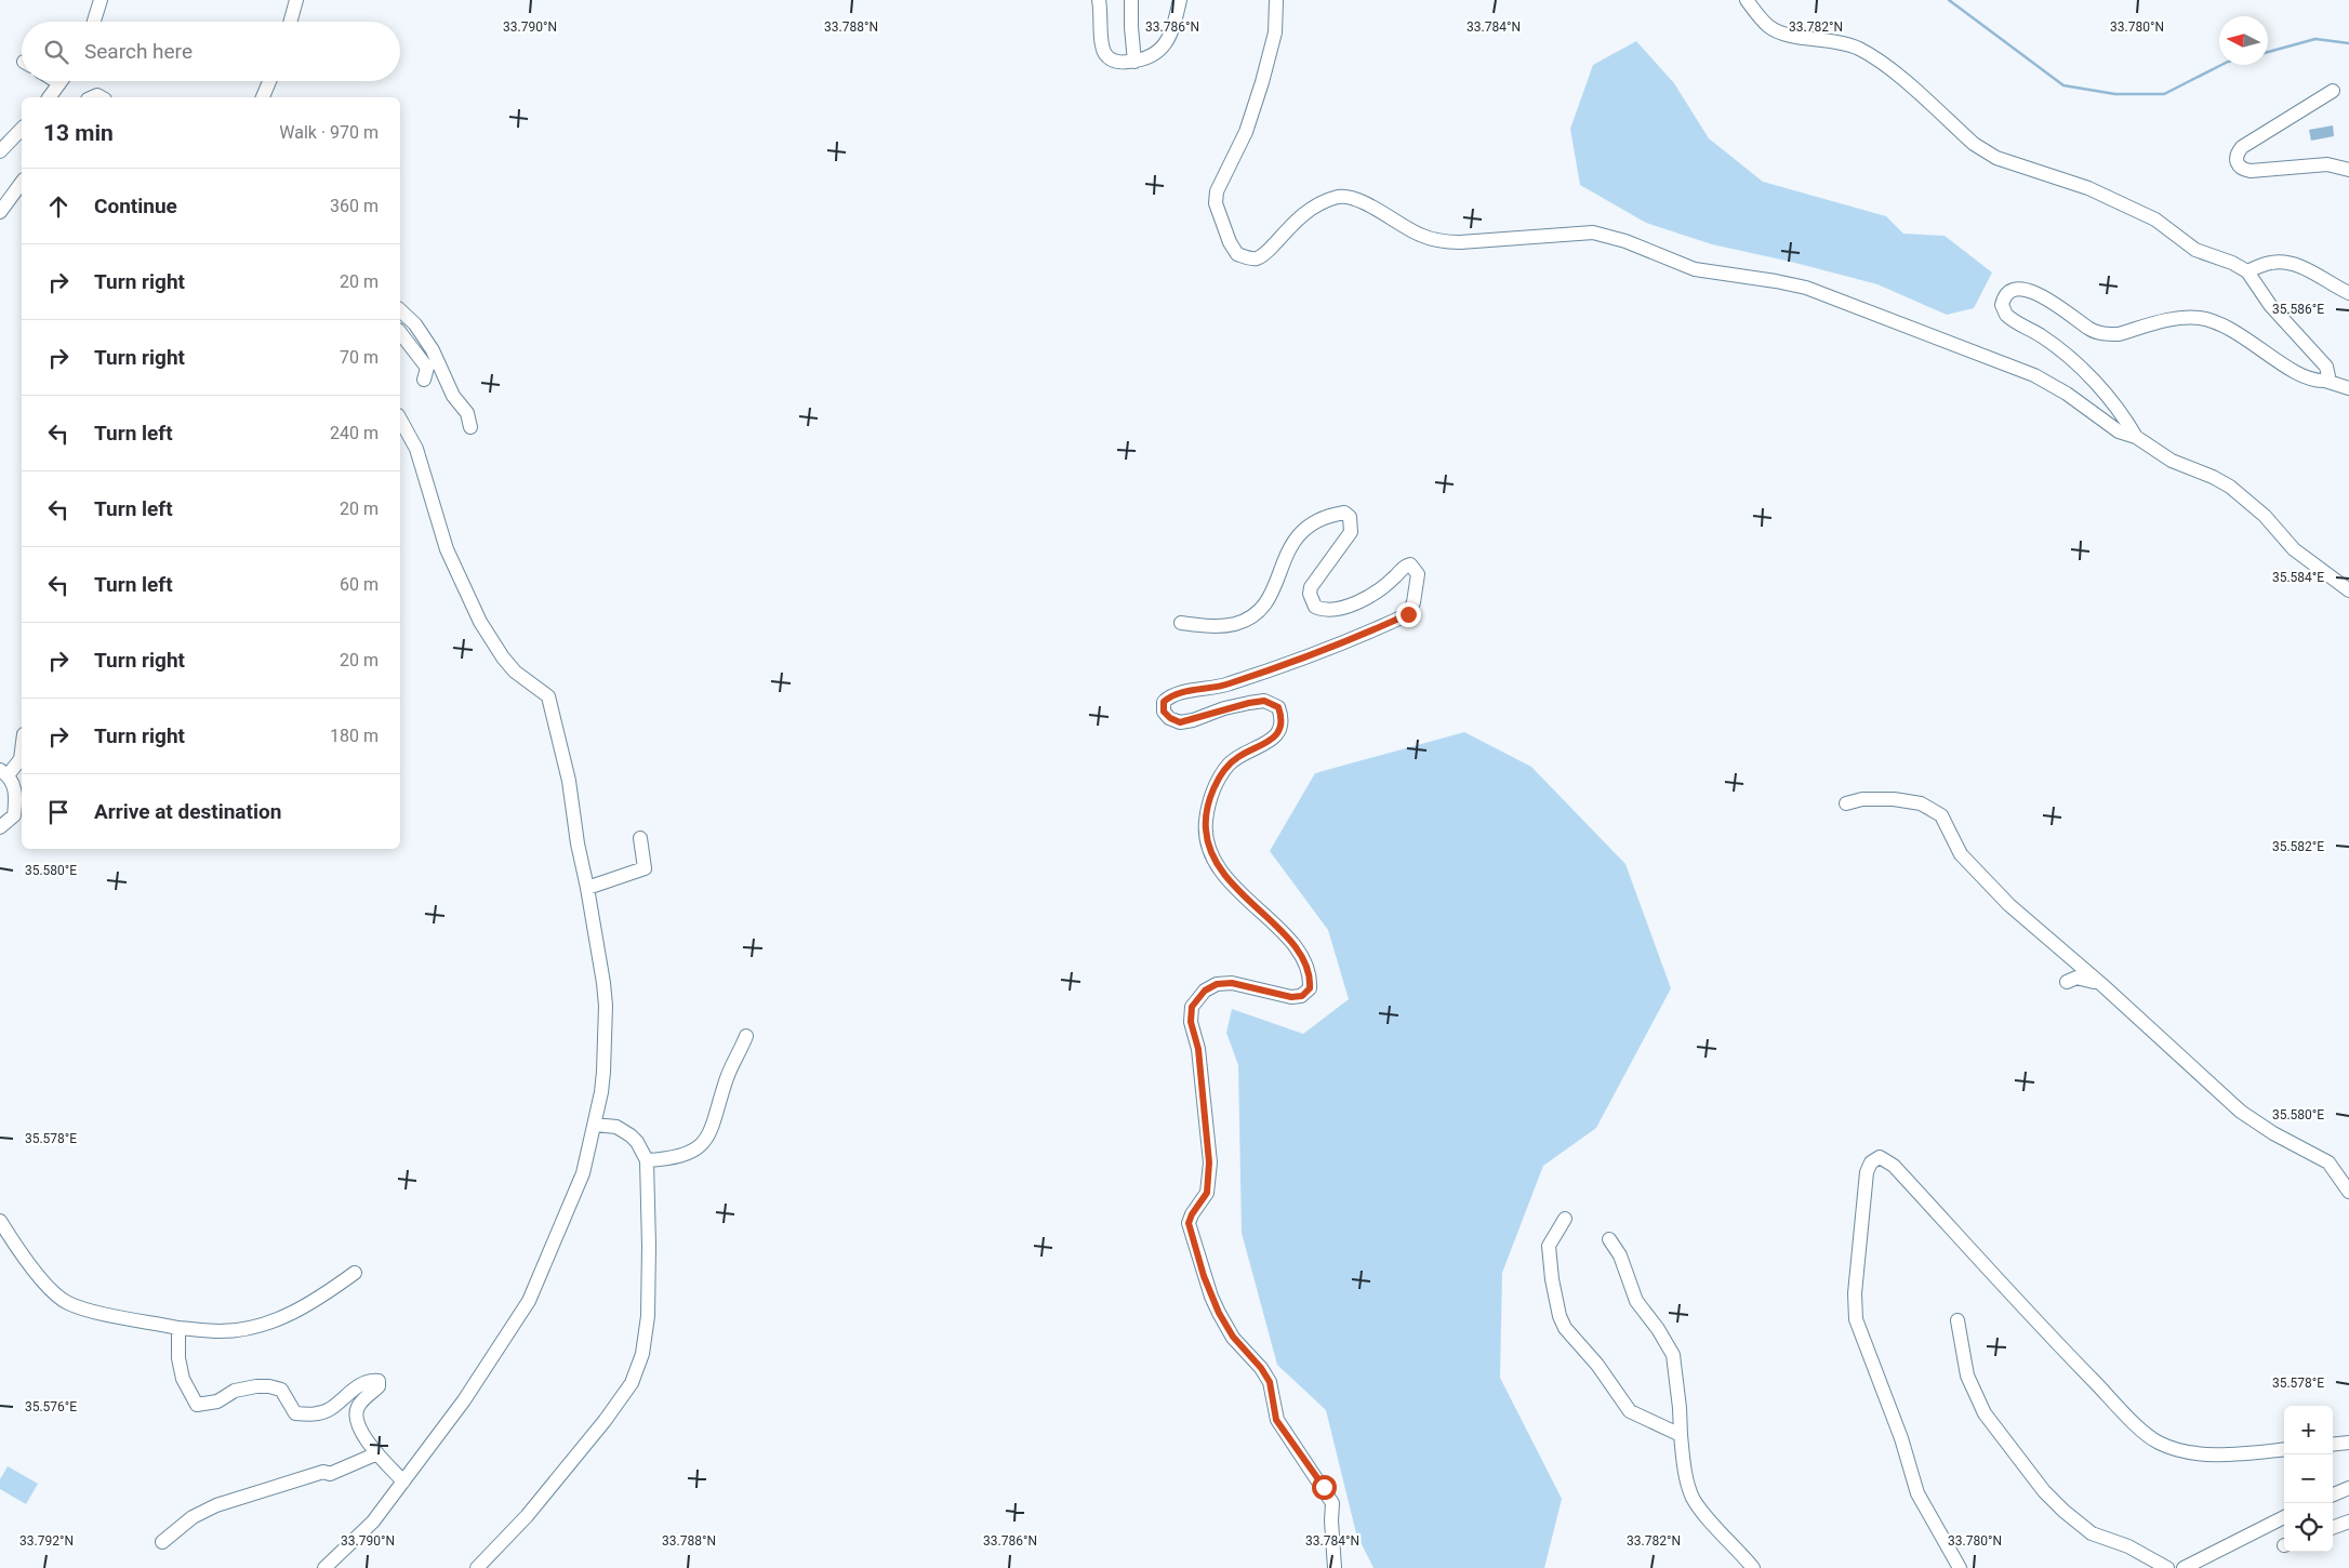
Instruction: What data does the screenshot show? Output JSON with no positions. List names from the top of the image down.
{
  "north": "left",
  "page": {
    "search": "Search here",
    "heading": ["13 min", "Walk · 970 m"],
    "list": [
      ["Continue", "360 m"],
      ["Turn right", "20 m"],
      ["Turn right", "70 m"],
      ["Turn left", "240 m"],
      ["Turn left", "20 m"],
      ["Turn left", "60 m"],
      ["Turn right", "20 m"],
      ["Turn right", "180 m"],
      "Arrive at destination"
    ],
    "map_buttons": ["+", "−"]
  },
  "coordinates": [
    "33.790°N",
    "33.788°N",
    "33.786°N",
    "33.784°N",
    "33.782°N",
    "33.780°N",
    "35.586°E",
    "35.584°E",
    "35.582°E",
    "35.580°E",
    "35.578°E",
    "35.576°E",
    "33.792°N"
  ]
}
